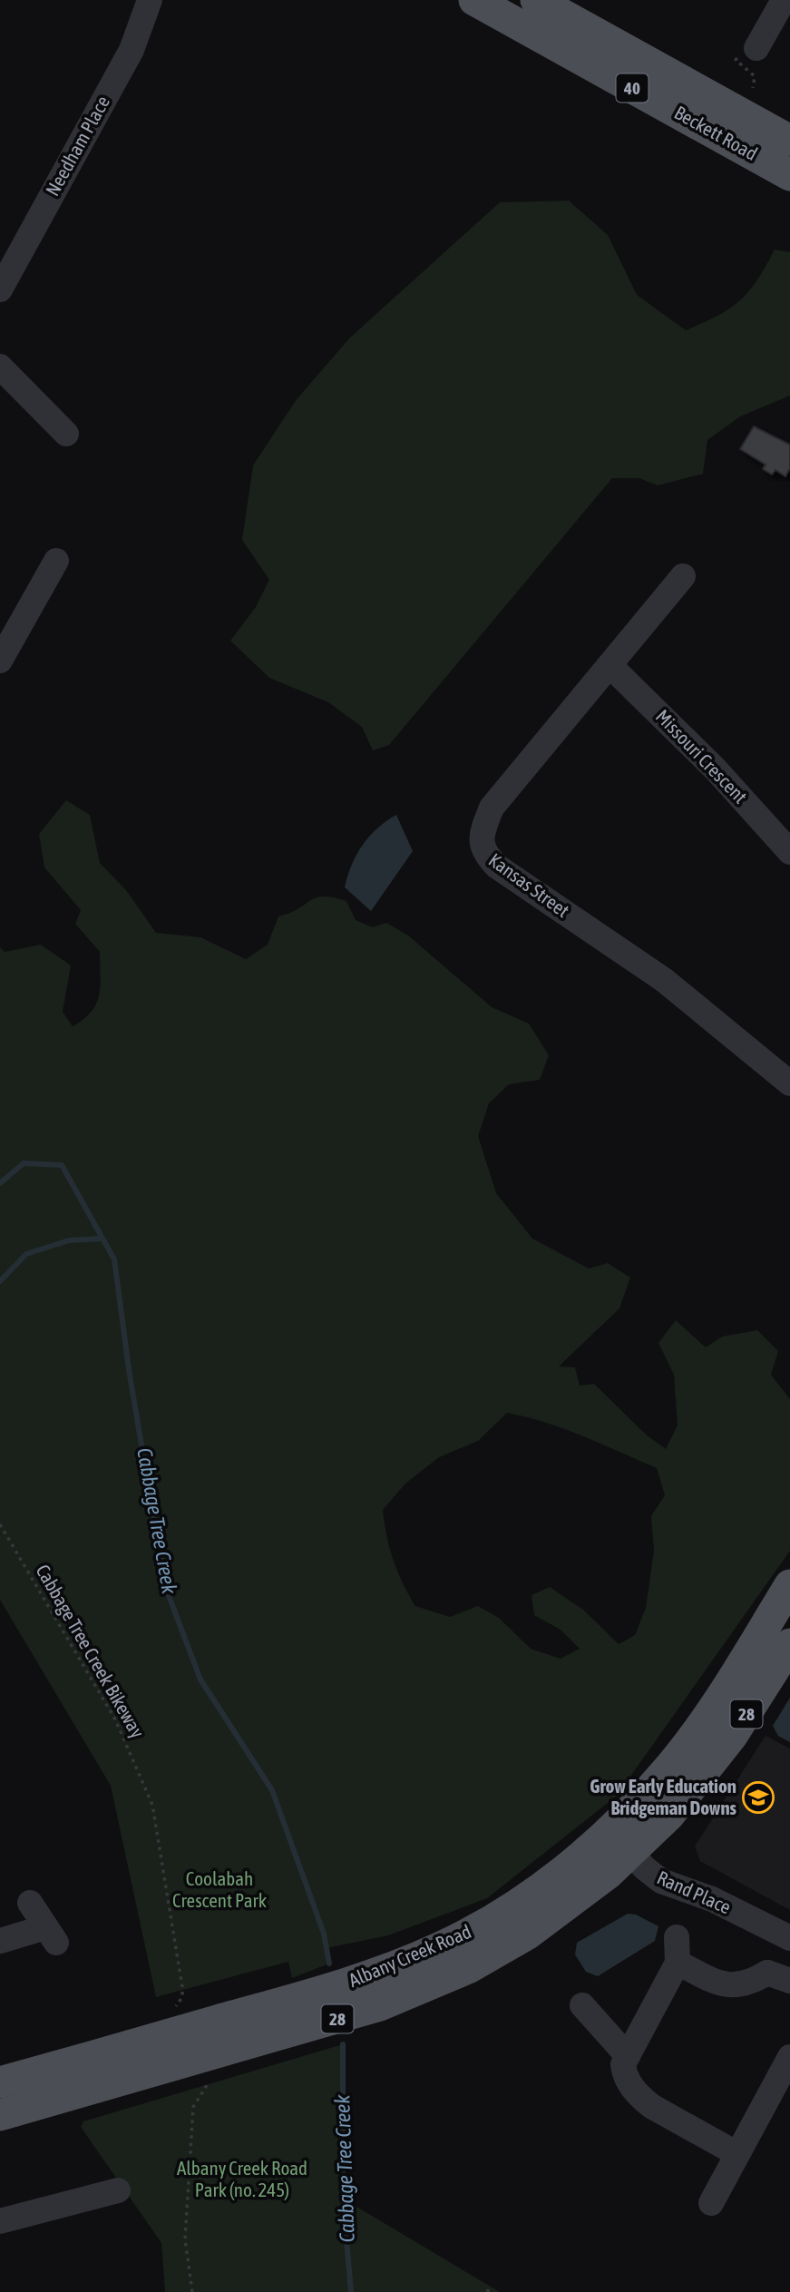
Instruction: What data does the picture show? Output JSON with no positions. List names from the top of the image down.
{
  "streets": {
    "main road": [
      "40",
      "Beckett Road",
      "28",
      "Albany Creek Road"
    ],
    "street": [
      "Needham Place",
      "Missouri Crescent",
      "Kansas Street",
      "Rand Place"
    ],
    "path": ["Cabbage Tree Creek Bikeway"]
  },
  "crossings": [
    ["Missouri Crescent", "Kansas Street"],
    ["Rand Place", "Albany Creek Road"]
  ],
  "water": ["Cabbage Tree Creek"],
  "parks": ["Coolabah Crescent Park", "Albany Creek Road Park (no. 245)"],
  "places": {
    "school or university": ["Grow Early Education Bridgeman Downs"]
  }
}
